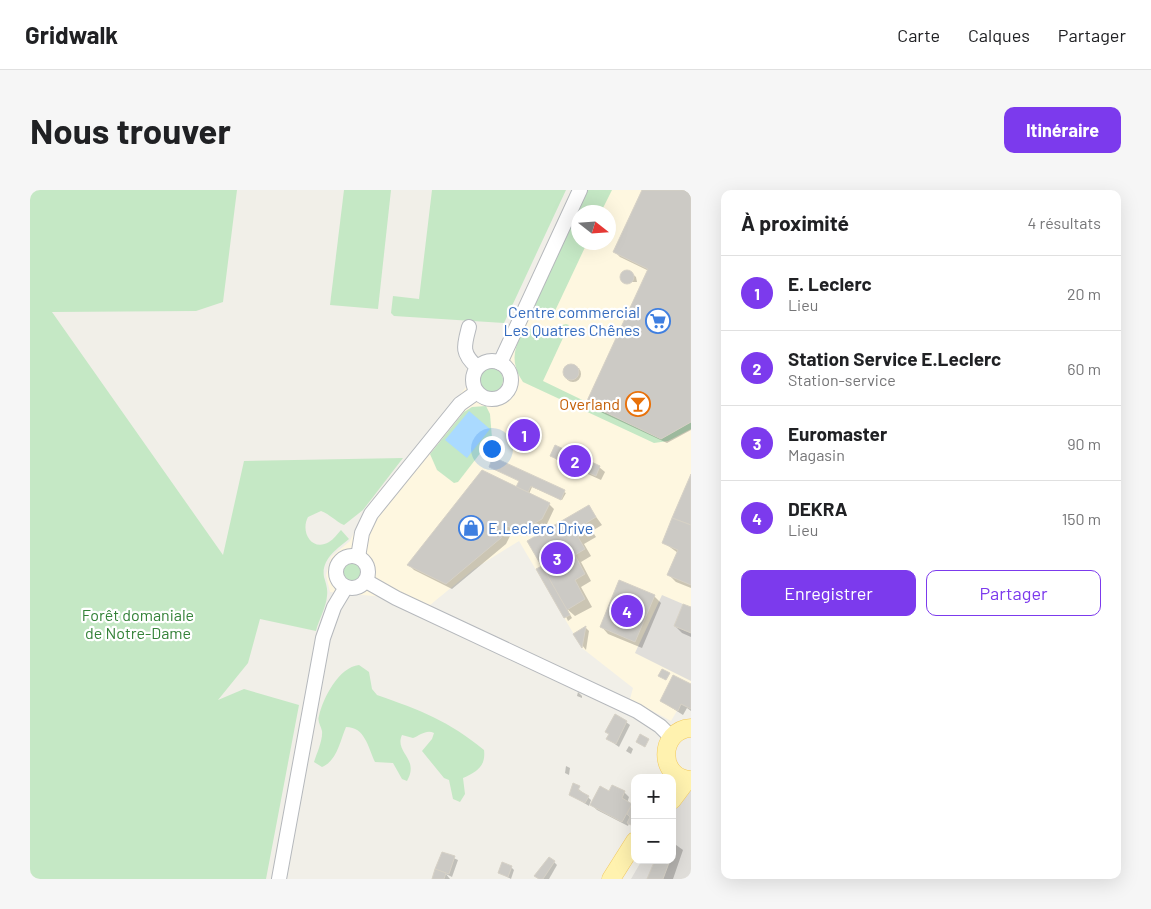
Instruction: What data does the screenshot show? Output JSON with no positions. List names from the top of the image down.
{
  "parks": ["Forêt domaniale de Notre-Dame"],
  "places": {
    "supermarket": ["Centre commercial Les Quatres Chênes"],
    "bar": ["Overland"],
    "shop": ["E.Leclerc Drive"]
  },
  "north": "right",
  "page": {
    "header": "Gridwalk",
    "nav": ["Carte", "Calques", "Partager"],
    "buttons": [
      "Itinéraire",
      ["Enregistrer", "Partager"]
    ],
    "title": "Nous trouver",
    "heading": ["À proximité", "4 résultats"],
    "list": [
      {
        "mark": "1",
        "name": "E. Leclerc",
        "note": "Lieu",
        "value": "20 m"
      },
      {
        "mark": "2",
        "name": "Station Service E.Leclerc",
        "note": "Station-service",
        "value": "60 m"
      },
      {
        "mark": "3",
        "name": "Euromaster",
        "note": "Magasin",
        "value": "90 m"
      },
      {
        "mark": "4",
        "name": "DEKRA",
        "note": "Lieu",
        "value": "150 m"
      }
    ],
    "pins": [
      "1",
      "2",
      "3",
      "4"
    ],
    "map_buttons": ["+", "−"]
  }
}
